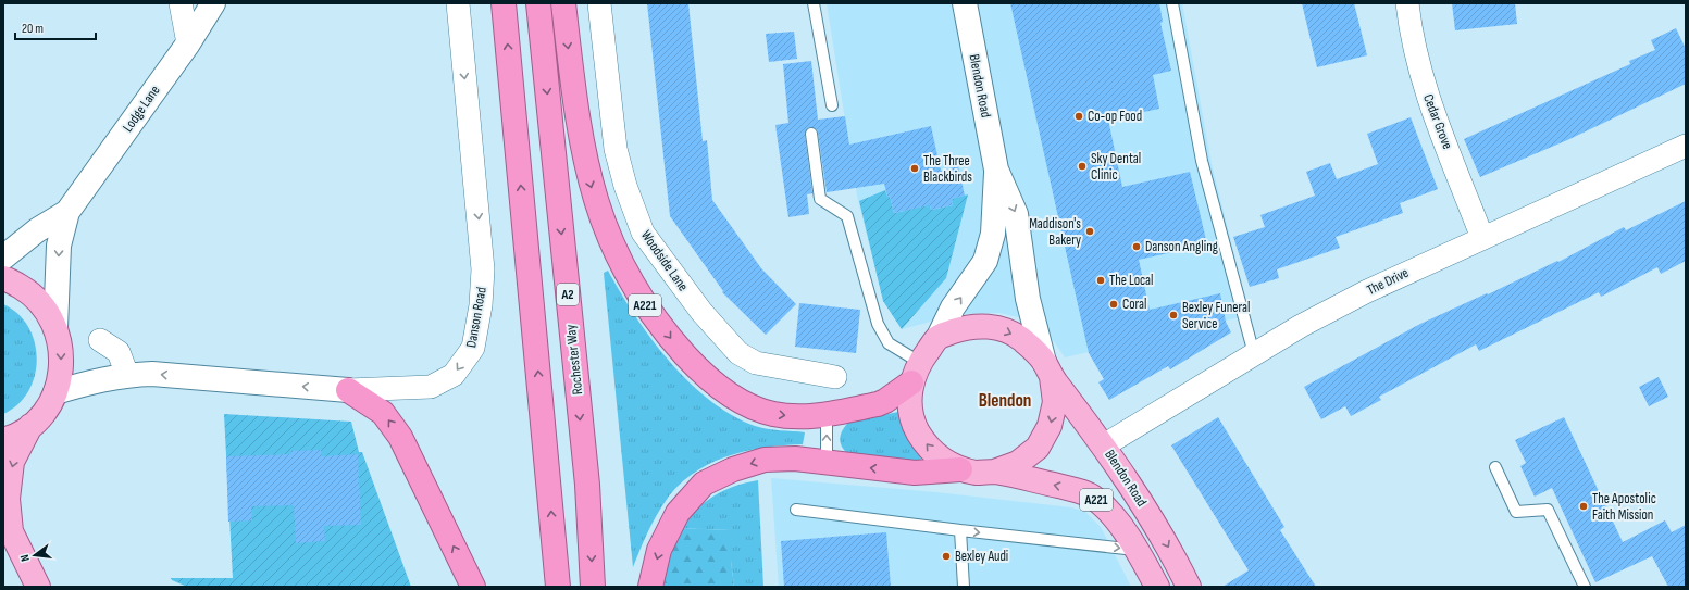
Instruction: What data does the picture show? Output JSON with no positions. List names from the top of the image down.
{
  "streets": {
    "highway": ["A2", "A221", "Rochester Way"],
    "main road": ["Blendon Road"],
    "street": [
      "Lodge Lane",
      "Cedar Grove",
      "Woodside Lane",
      "The Drive",
      "Danson Road"
    ]
  },
  "crossings": [
    ["Blendon Road", "The Drive"],
    ["Blendon Road", "A221"],
    ["Cedar Grove", "The Drive"]
  ],
  "districts": ["Blendon"],
  "places": [
    "Co-op Food",
    "Sky Dental Clinic",
    "The Three Blackbirds",
    "Maddison's Bakery",
    "Danson Angling",
    "The Local",
    "Coral",
    "Bexley Funeral Service",
    "The Apostolic Faith Mission",
    "Bexley Audi"
  ],
  "scale_bar": "20 m",
  "north": "left"
}
